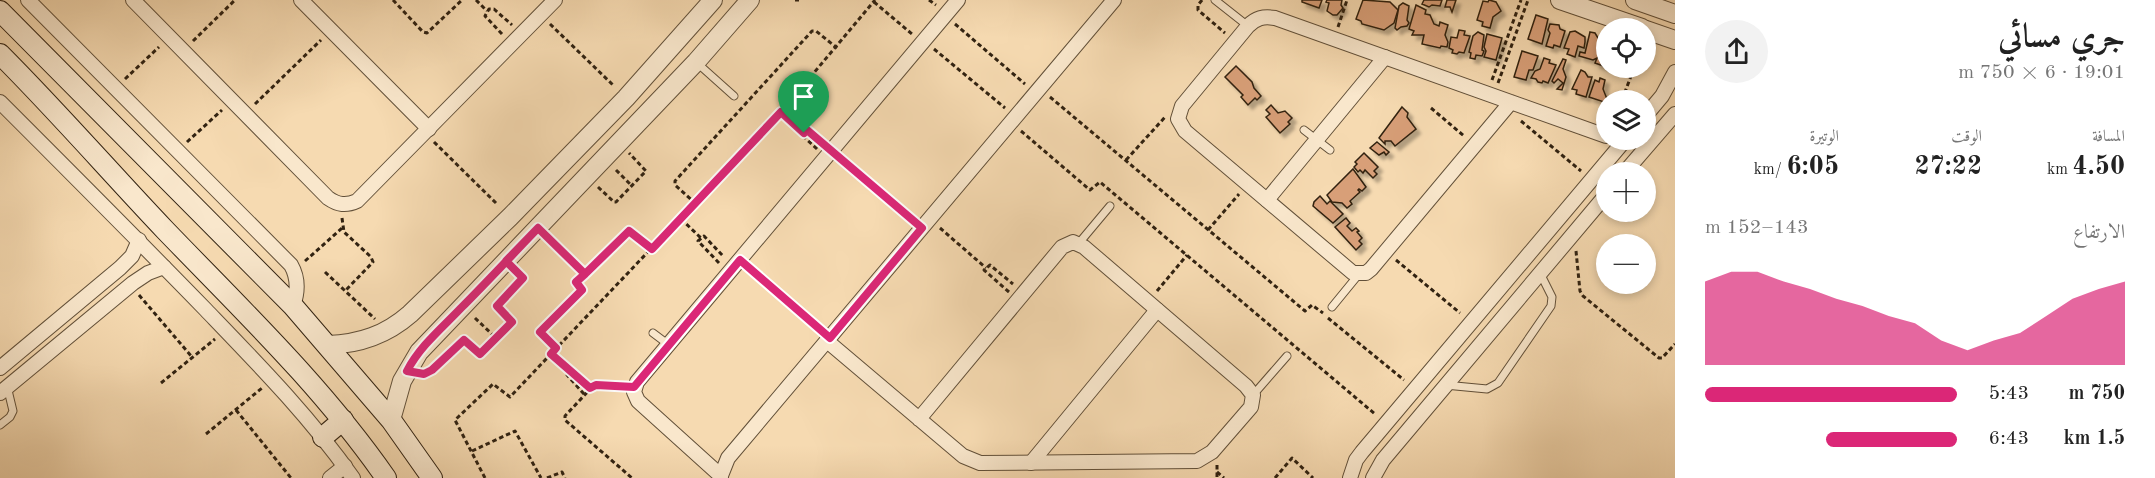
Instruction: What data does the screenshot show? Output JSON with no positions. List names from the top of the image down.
{
  "page": {
    "heading": ["جري مسائي", "19:01 · 6 × 750 m"],
    "map_buttons": ["+", "−"],
    "stats": [
      ["المسافة", "4.50 km"],
      ["الوقت", "27:22"],
      ["الوتيرة", "6:05 /km"]
    ],
    "chart": ["الارتفاع", "143–152 m"],
    "list": [
      {
        "name": "750 m",
        "note": "5:43"
      },
      {
        "name": "1.5 km",
        "note": "6:43"
      }
    ]
  }
}
